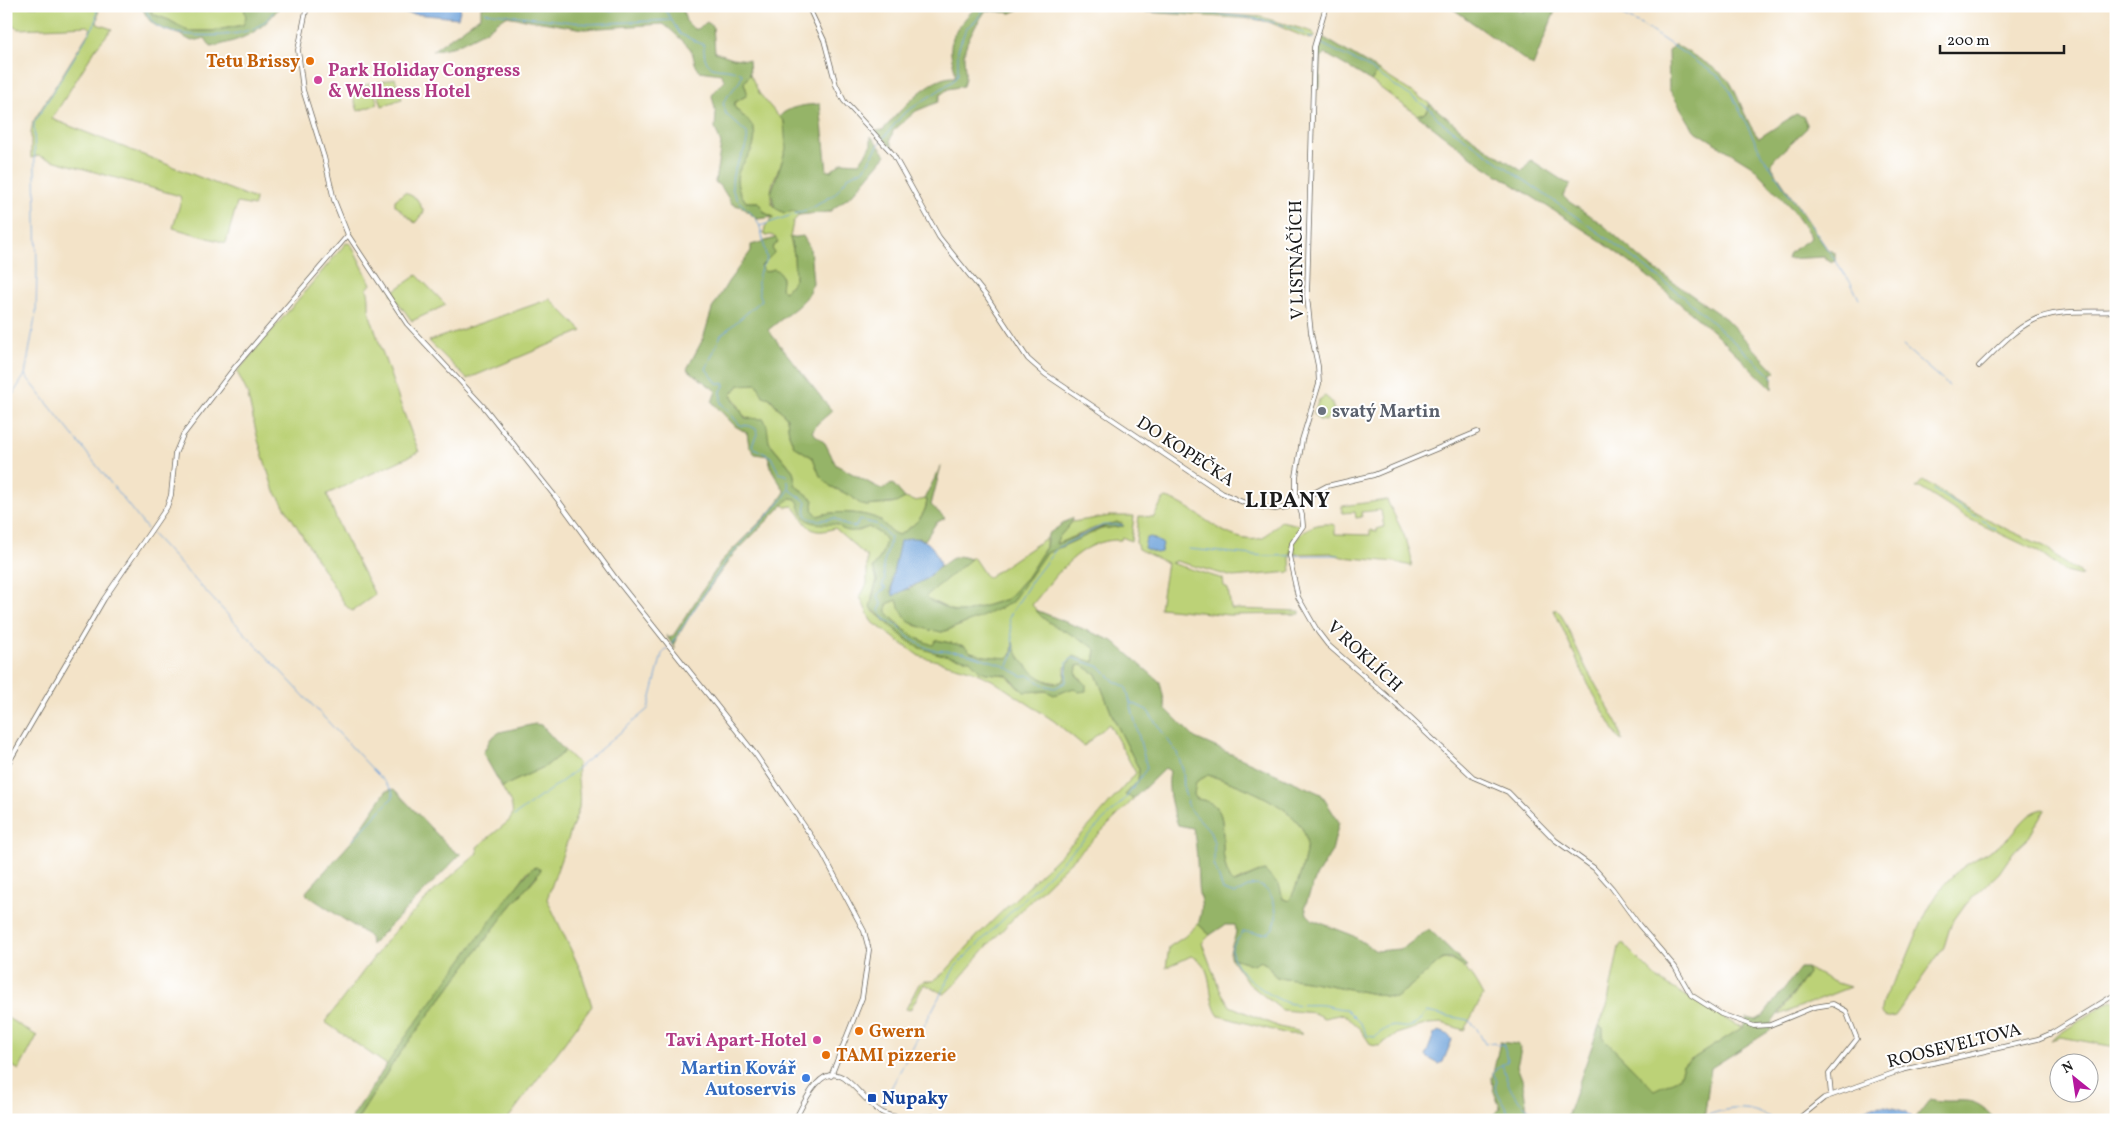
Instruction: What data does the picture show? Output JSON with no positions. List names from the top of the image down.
{
  "streets": {
    "street": [
      "V LISTNÁČÍCH",
      "DO KOPEČKA",
      "V ROKLÍCH",
      "ROOSEVELTOVA"
    ]
  },
  "crossings": [
    ["V LISTNÁČÍCH", "DO KOPEČKA"],
    ["V LISTNÁČÍCH", "V ROKLÍCH"],
    ["DO KOPEČKA", "V ROKLÍCH"],
    ["V ROKLÍCH", "ROOSEVELTOVA"]
  ],
  "districts": ["LIPANY"],
  "places": {
    "other": [
      "Tetu Brissy",
      "Park Holiday Congress & Wellness Hotel",
      "svatý Martin",
      "Gwern",
      "Tavi Apart-Hotel",
      "TAMI pizzerie",
      "Martin Kovář Autoservis"
    ],
    "transit": ["Nupaky"]
  },
  "scale_bar": "200 m",
  "north": "top left"
}
